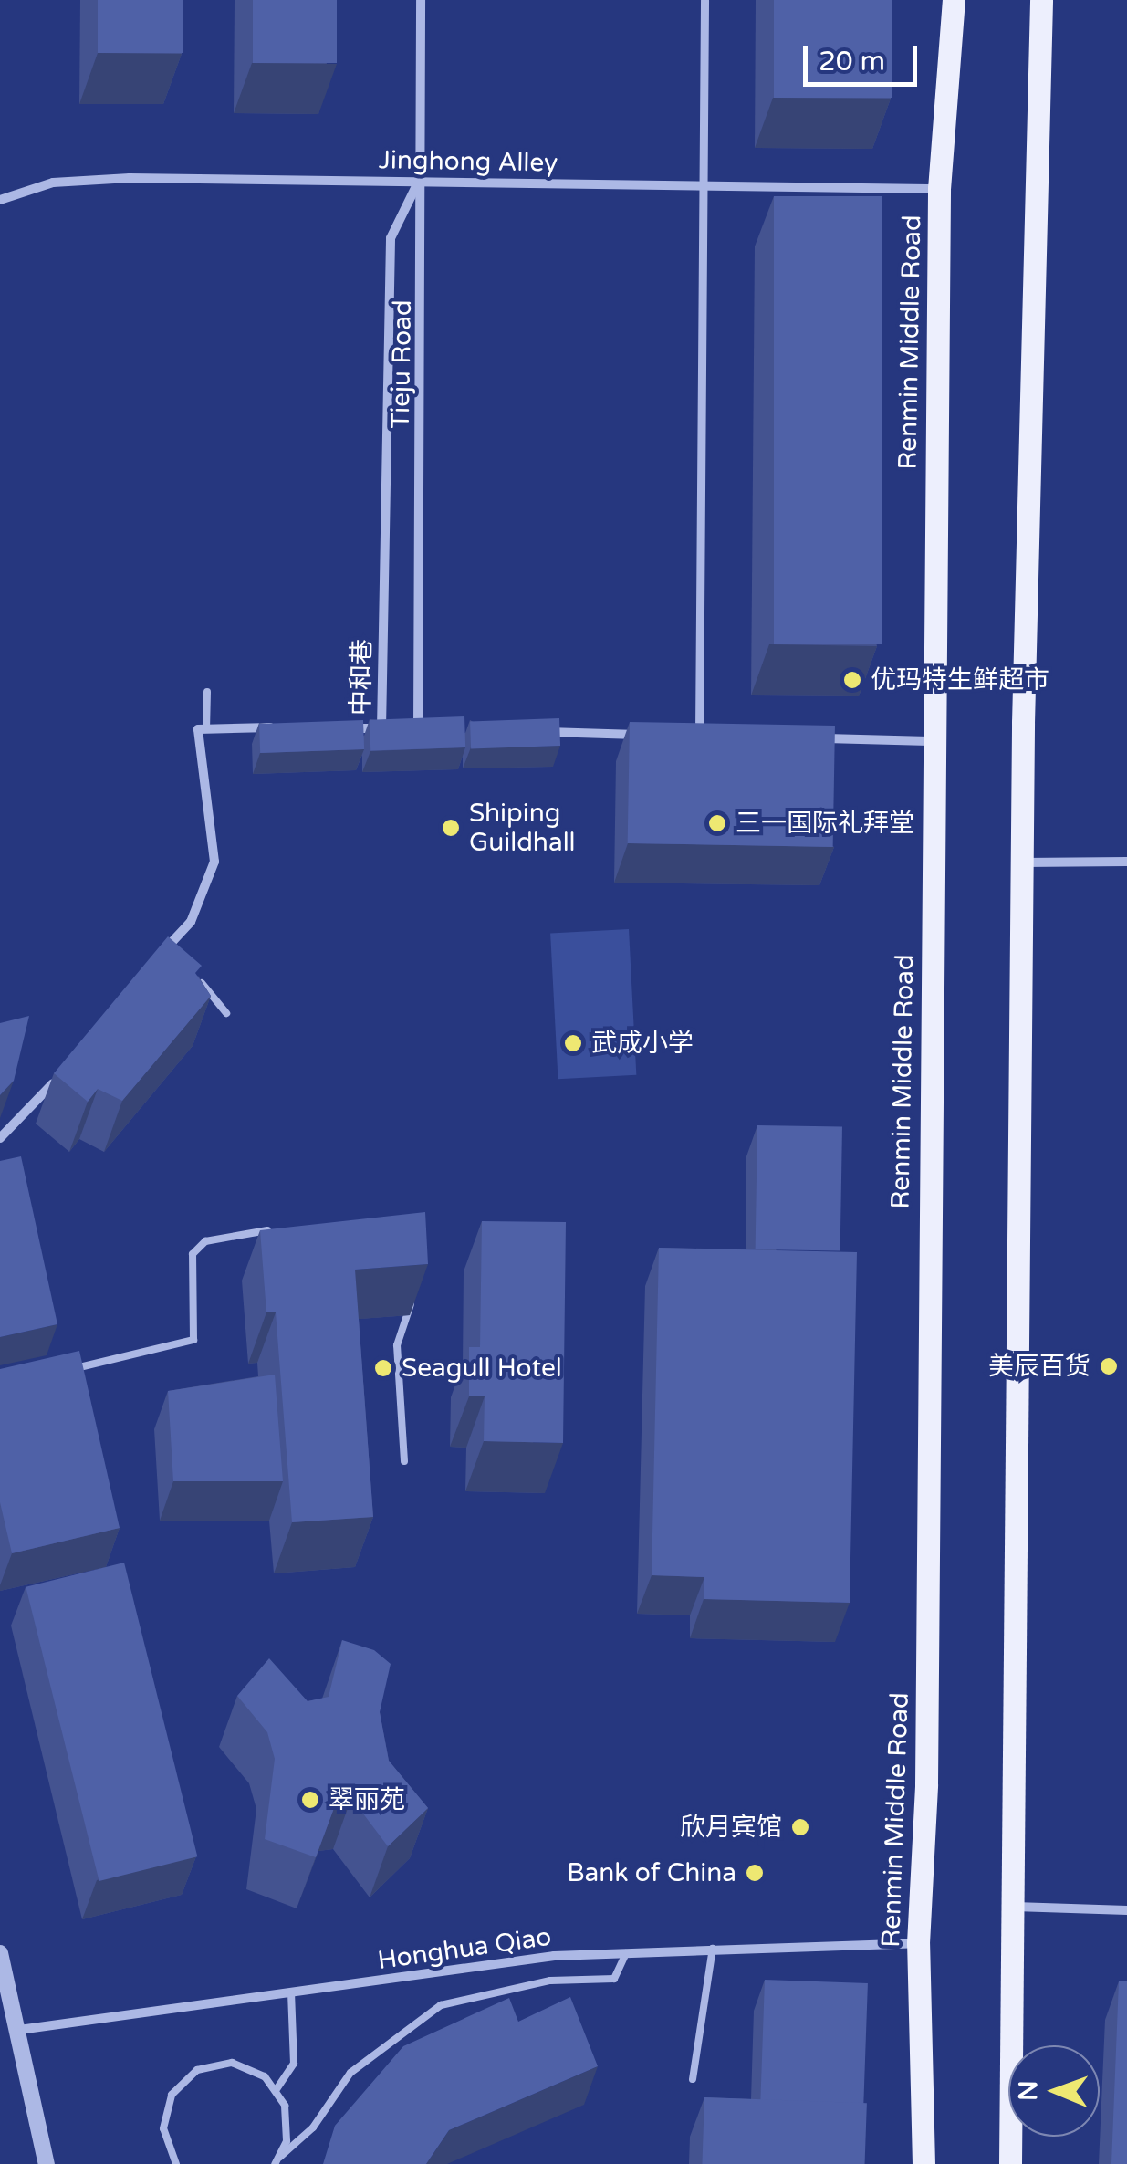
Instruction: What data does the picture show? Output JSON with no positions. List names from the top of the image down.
{
  "streets": {
    "main road": ["Renmin Middle Road"],
    "street": [
      "Jinghong Alley",
      "Tieju Road",
      "中和巷",
      "Honghua Qiao"
    ]
  },
  "crossings": [
    ["Jinghong Alley", "Renmin Middle Road"],
    ["Jinghong Alley", "Tieju Road"],
    ["Jinghong Alley", "中和巷"],
    ["Renmin Middle Road", "Honghua Qiao"],
    ["Tieju Road", "中和巷"]
  ],
  "places": [
    "优玛特生鲜超市",
    "三一国际礼拜堂",
    "Shiping Guildhall",
    "武成小学",
    "美辰百货",
    "Seagull Hotel",
    "翠丽苑",
    "欣月宾馆",
    "Bank of China"
  ],
  "scale_bar": "20 m",
  "north": "left"
}
